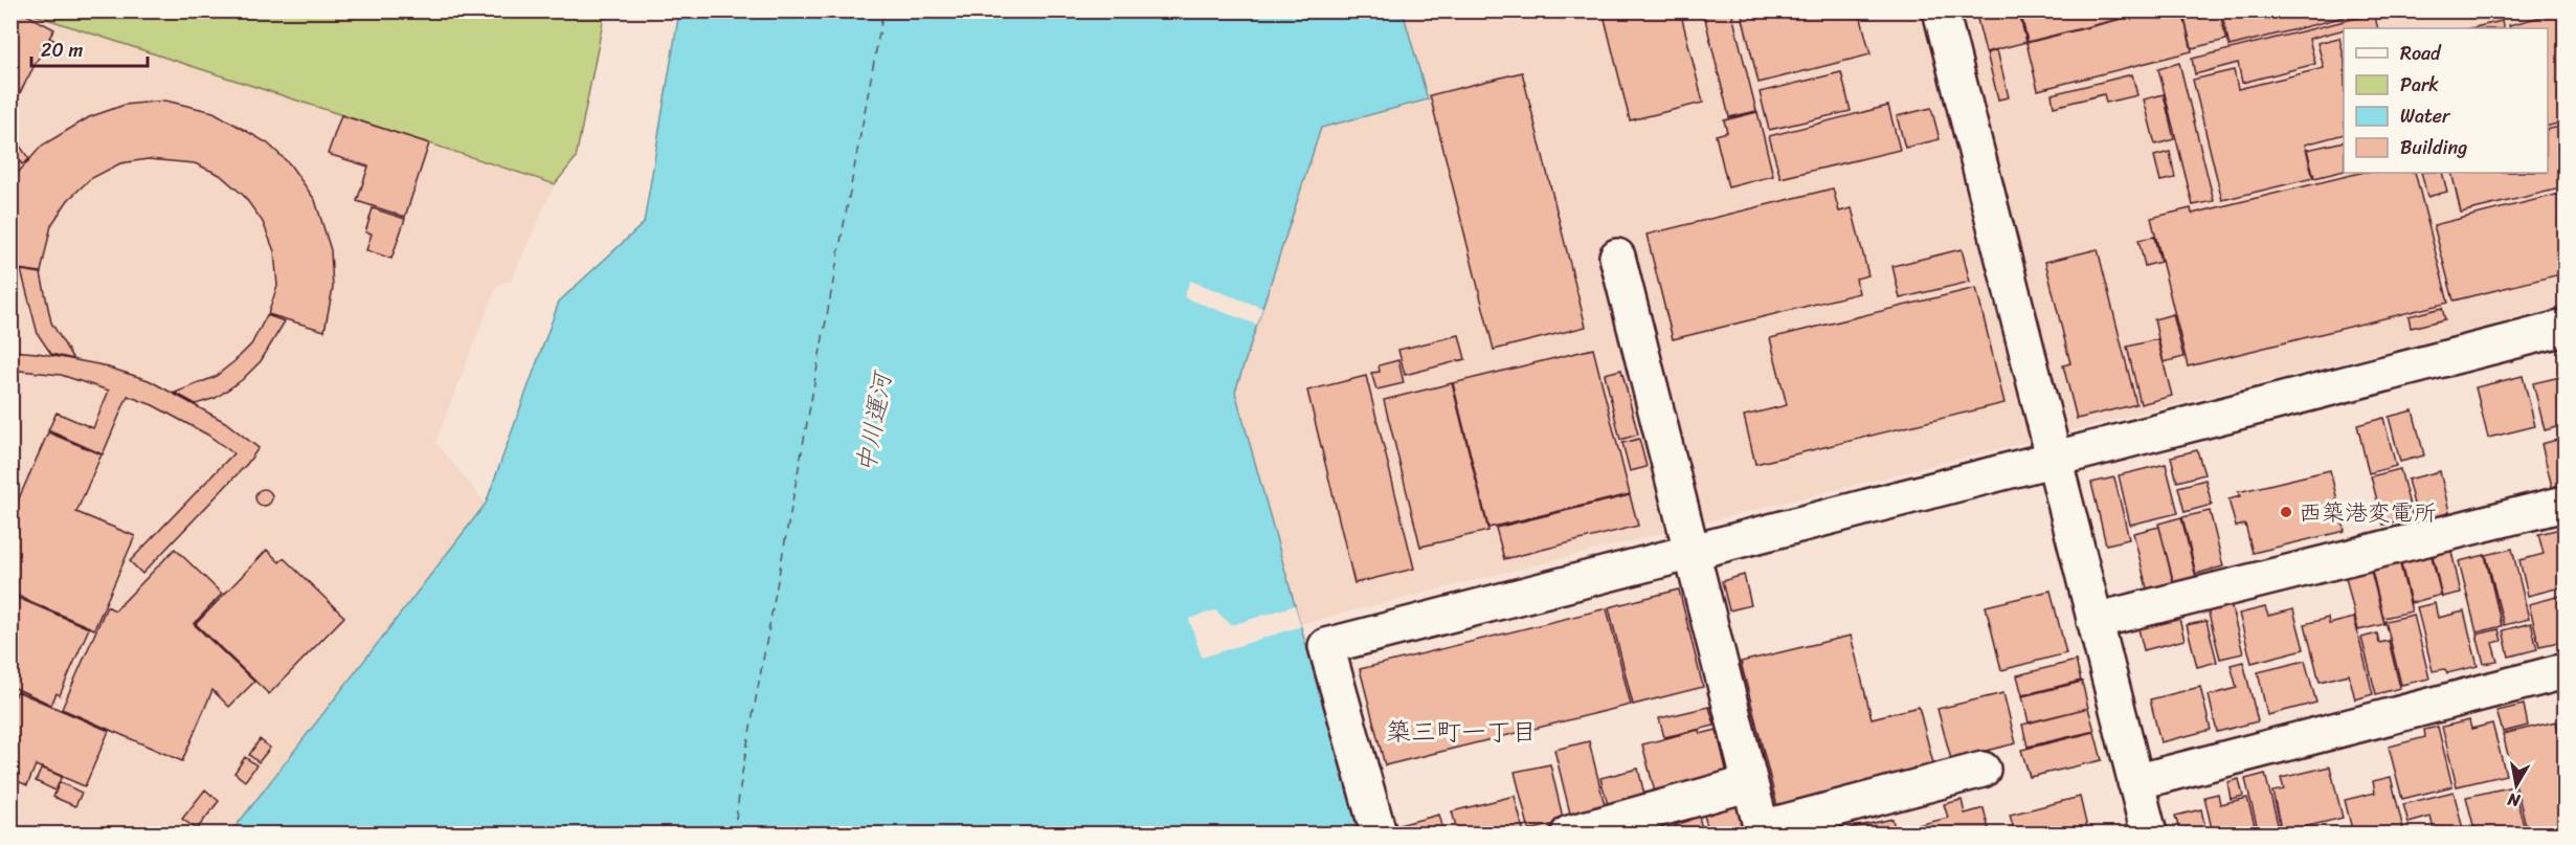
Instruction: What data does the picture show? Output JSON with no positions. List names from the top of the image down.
{
  "districts": ["築三町一丁目"],
  "water": ["中川運河"],
  "places": ["西築港変電所"],
  "legend": [
    "Road",
    "Park",
    "Water",
    "Building"
  ],
  "scale_bar": "20 m",
  "north": "bottom"
}
